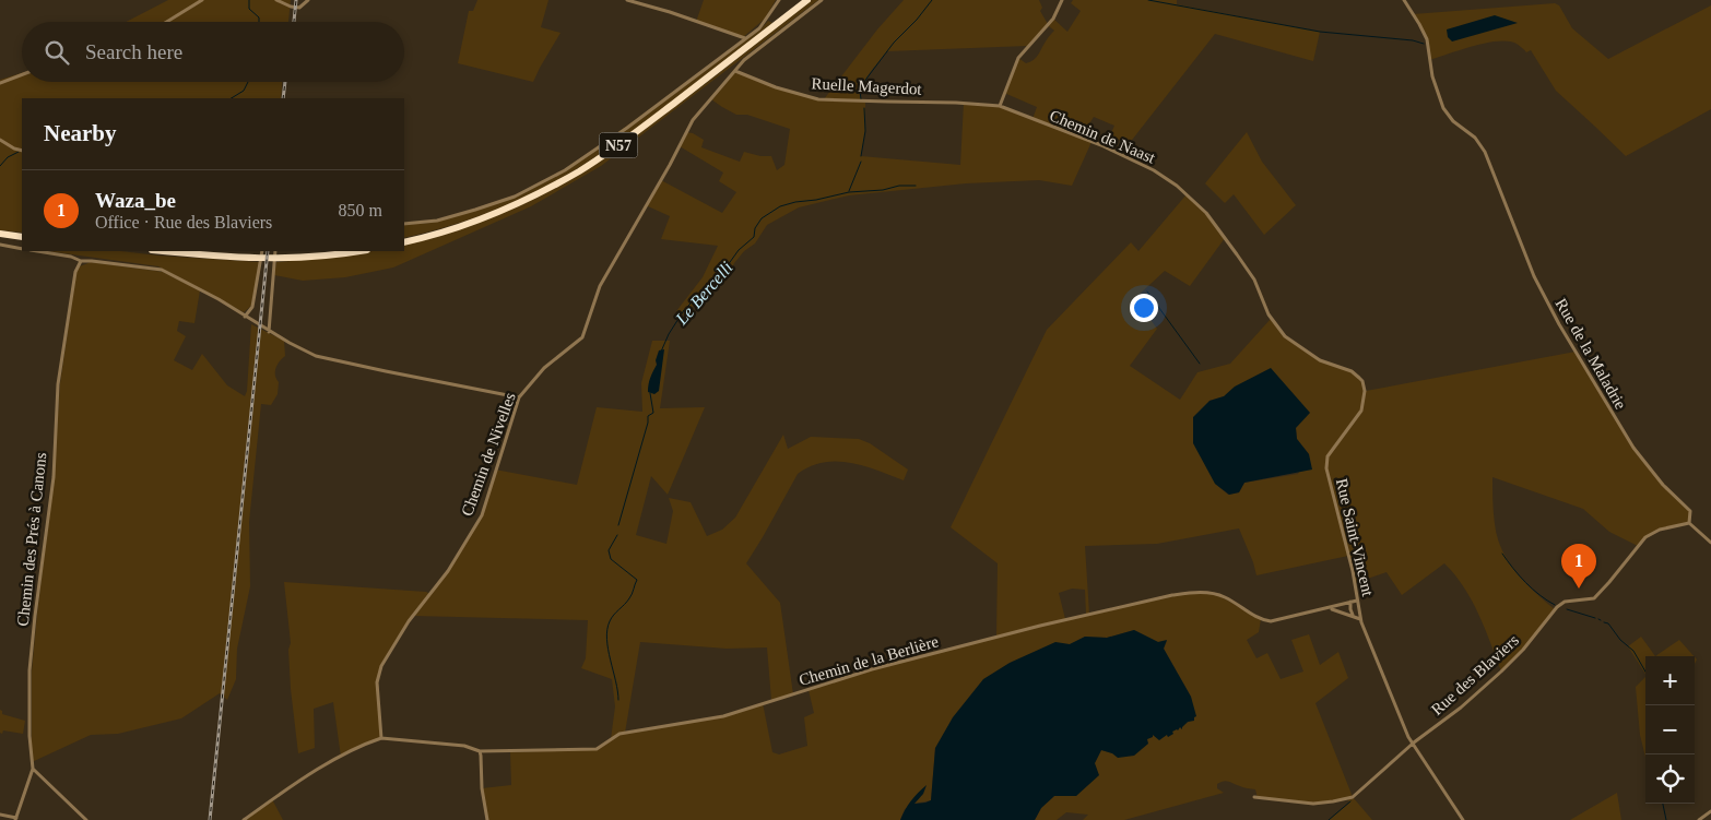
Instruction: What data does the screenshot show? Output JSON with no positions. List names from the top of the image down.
{
  "streets": {
    "highway": ["N57"],
    "street": [
      "Ruelle Magerdot",
      "Chemin de Naast",
      "Rue de la Maladrie",
      "Chemin de Nivelles",
      "Rue Saint-Vincent",
      "Chemin des Prés à Canons",
      "Chemin de la Berlière",
      "Rue des Blaviers"
    ]
  },
  "crossings": [
    ["Ruelle Magerdot", "Chemin de Naast"],
    ["Ruelle Magerdot", "Chemin de Nivelles"],
    ["Chemin de Naast", "Rue Saint-Vincent"],
    ["Rue de la Maladrie", "Rue des Blaviers"],
    ["Chemin de Nivelles", "Chemin de la Berlière"],
    ["Rue Saint-Vincent", "Chemin de la Berlière"],
    ["Rue Saint-Vincent", "Rue des Blaviers"]
  ],
  "water": ["Le Bercelli"],
  "page": {
    "search": "Search here",
    "heading": "Nearby",
    "list": [
      {
        "mark": "1",
        "name": "Waza_be",
        "note": "Office · Rue des Blaviers",
        "value": "850 m"
      }
    ],
    "pins": "1",
    "map_buttons": ["+", "−"]
  }
}
